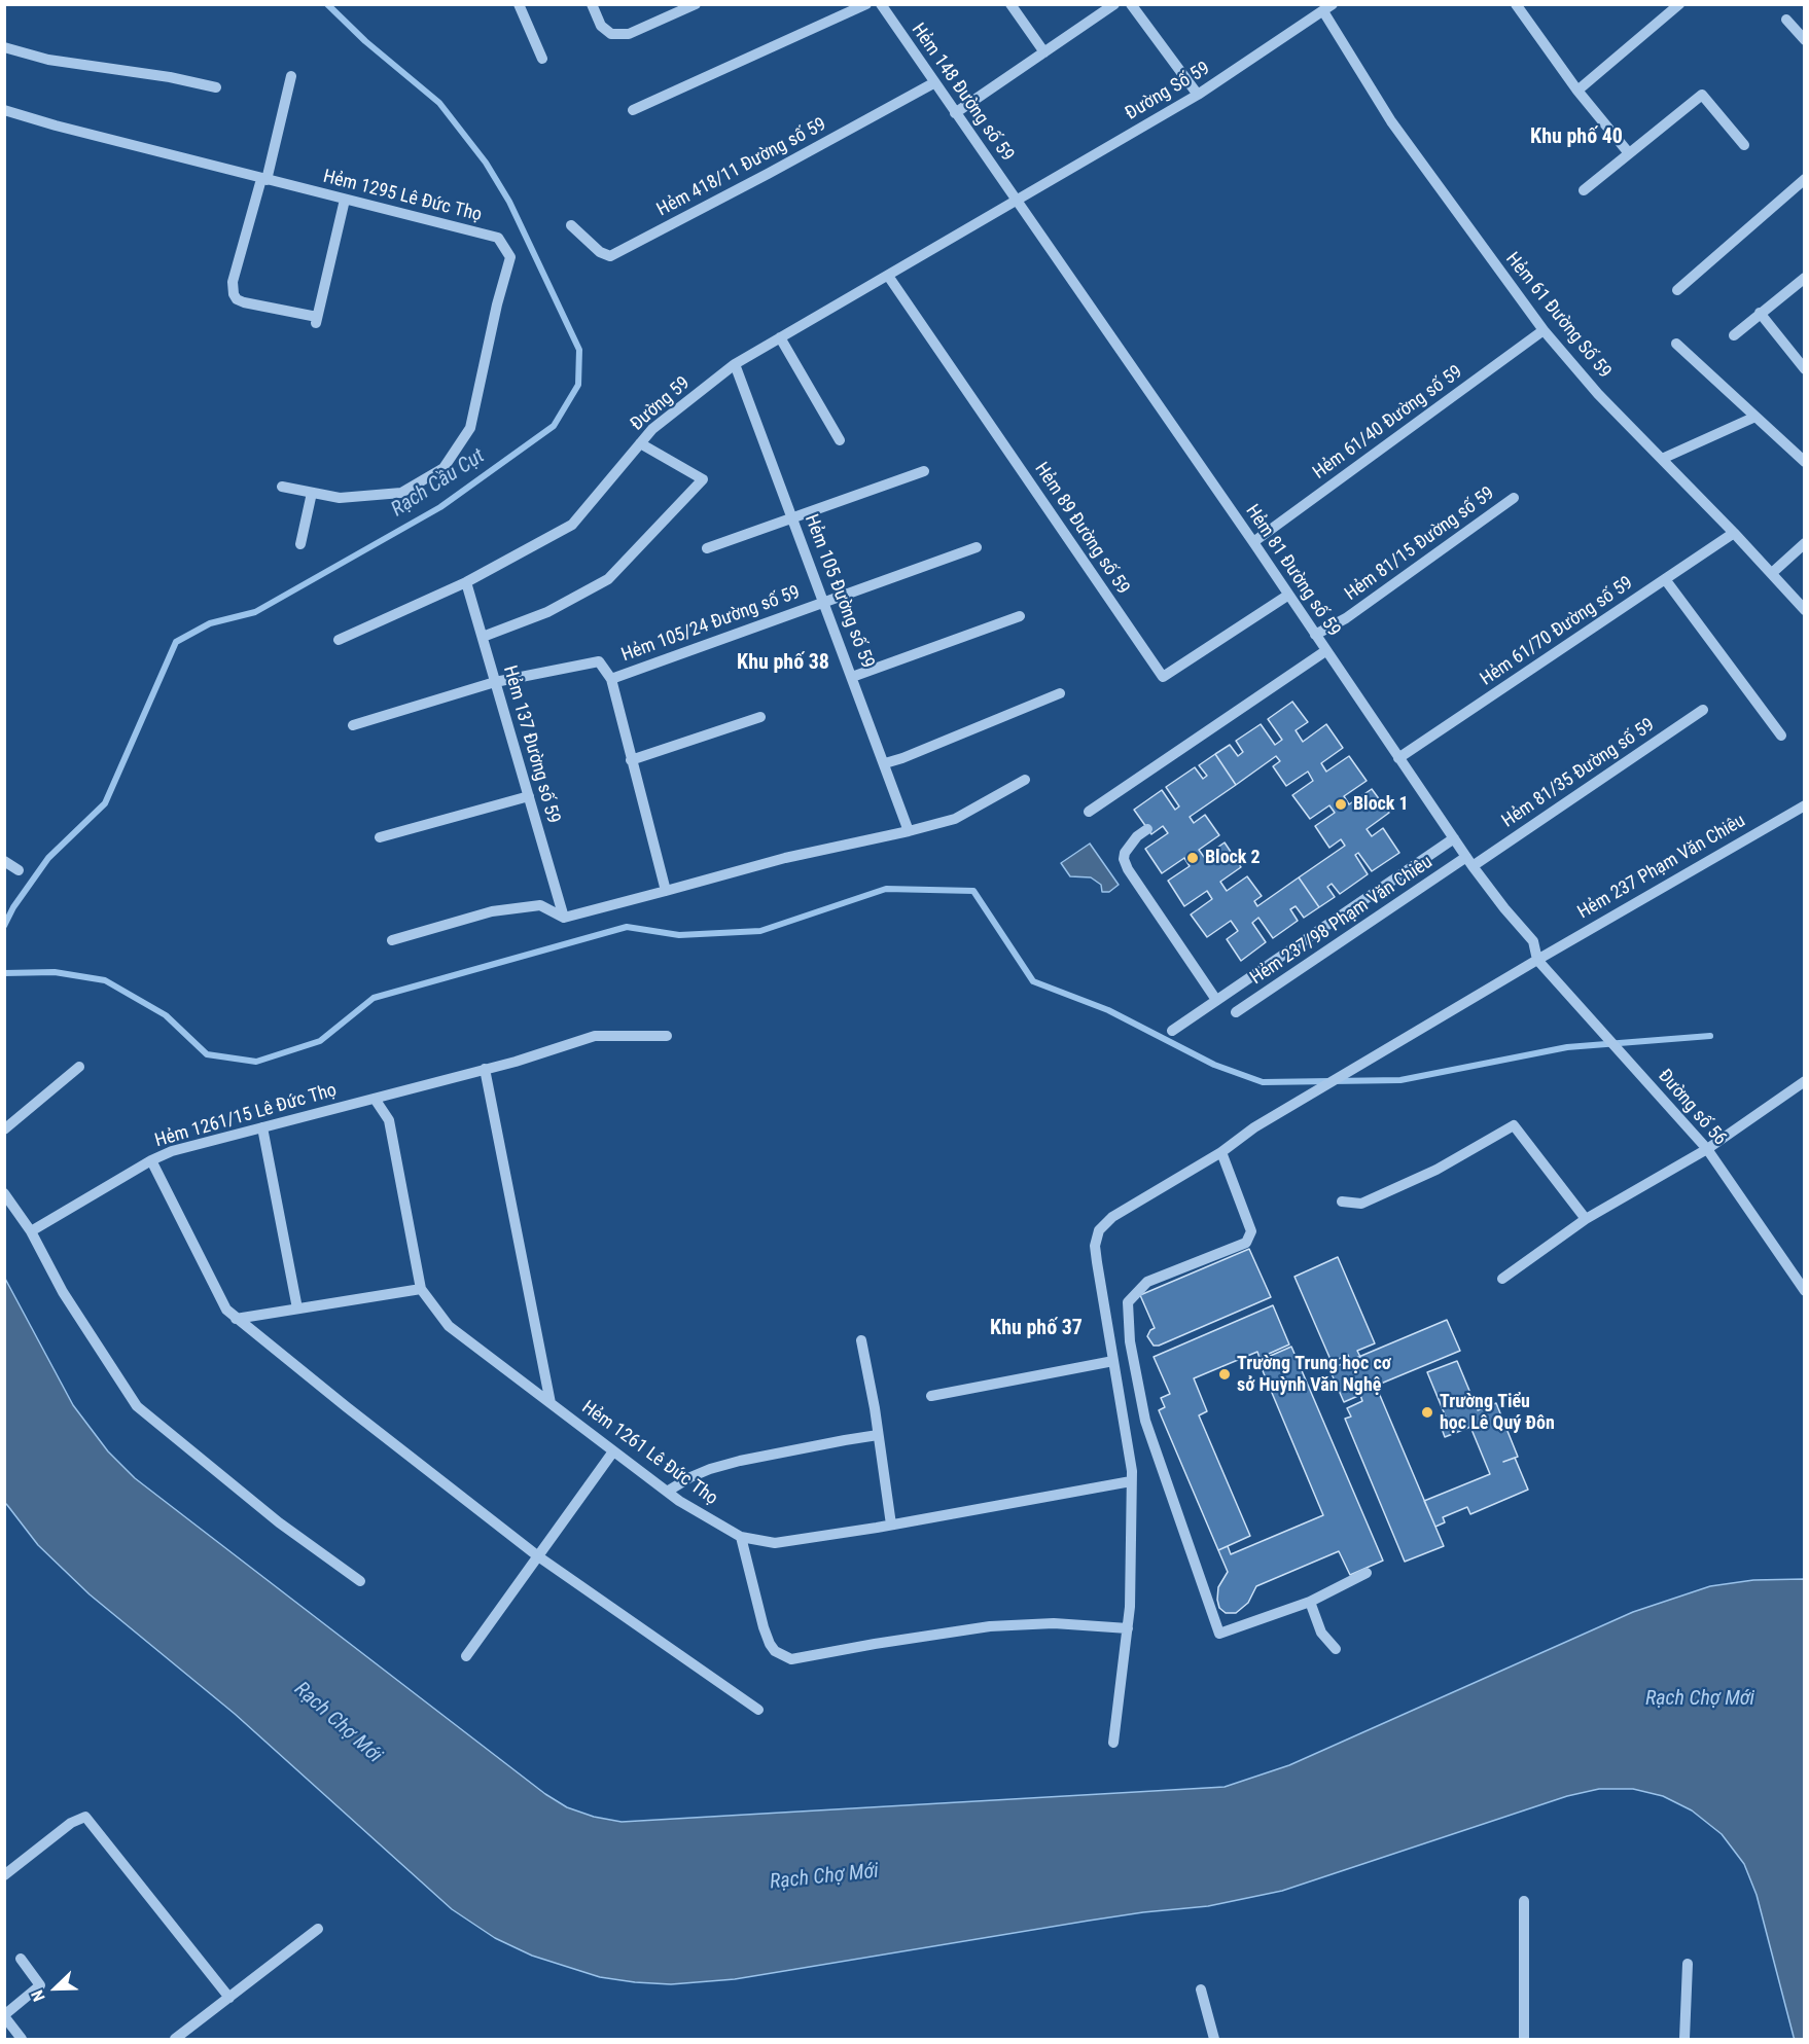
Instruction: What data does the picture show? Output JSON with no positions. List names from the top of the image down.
{
  "streets": {
    "street": [
      "Đường Số 59",
      "Hẻm 148 Đường số 59",
      "Hẻm 418/11 Đường số 59",
      "Hẻm 1295 Lê Đức Thọ",
      "Hẻm 61 Đường Số 59",
      "Đường 59",
      "Hẻm 61/40 Đường số 59",
      "Hẻm 89 Đường số 59",
      "Hẻm 81/15 Đường số 59",
      "Hẻm 81 Đường số 59",
      "Hẻm 105 Đường số 59",
      "Hẻm 105/24 Đường số 59",
      "Hẻm 61/70 Đường số 59",
      "Hẻm 137 Đường số 59",
      "Hẻm 81/35 Đường số 59",
      "Hẻm 237 Phạm Văn Chiêu",
      "Hẻm 237/98 Phạm Văn Chiêu",
      "Đường số 56",
      "Hẻm 1261/15 Lê Đức Thọ",
      "Hẻm 1261 Lê Đức Thọ"
    ]
  },
  "crossings": [
    ["Đường Số 59", "Hẻm 148 Đường số 59"],
    ["Đường Số 59", "Hẻm 61 Đường Số 59"],
    ["Đường Số 59", "Đường 59"],
    ["Đường Số 59", "Hẻm 81 Đường số 59"],
    ["Hẻm 148 Đường số 59", "Hẻm 418/11 Đường số 59"],
    ["Hẻm 148 Đường số 59", "Đường 59"],
    ["Hẻm 148 Đường số 59", "Hẻm 81 Đường số 59"],
    ["Hẻm 61 Đường Số 59", "Hẻm 61/40 Đường số 59"],
    ["Hẻm 61 Đường Số 59", "Hẻm 61/70 Đường số 59"],
    ["Đường 59", "Hẻm 89 Đường số 59"],
    ["Đường 59", "Hẻm 81 Đường số 59"],
    ["Đường 59", "Hẻm 105 Đường số 59"],
    ["Đường 59", "Hẻm 137 Đường số 59"],
    ["Hẻm 61/40 Đường số 59", "Hẻm 81 Đường số 59"],
    ["Hẻm 89 Đường số 59", "Hẻm 81 Đường số 59"],
    ["Hẻm 81/15 Đường số 59", "Hẻm 81 Đường số 59"],
    ["Hẻm 81 Đường số 59", "Hẻm 61/70 Đường số 59"],
    ["Hẻm 81 Đường số 59", "Hẻm 81/35 Đường số 59"],
    ["Hẻm 81 Đường số 59", "Hẻm 237 Phạm Văn Chiêu"],
    ["Hẻm 81 Đường số 59", "Hẻm 237/98 Phạm Văn Chiêu"],
    ["Hẻm 81 Đường số 59", "Đường số 56"],
    ["Hẻm 105 Đường số 59", "Hẻm 105/24 Đường số 59"],
    ["Hẻm 81/35 Đường số 59", "Hẻm 237/98 Phạm Văn Chiêu"],
    ["Hẻm 237 Phạm Văn Chiêu", "Đường số 56"],
    ["Hẻm 237 Phạm Văn Chiêu", "Hẻm 1261 Lê Đức Thọ"],
    ["Hẻm 1261/15 Lê Đức Thọ", "Hẻm 1261 Lê Đức Thọ"]
  ],
  "districts": ["Khu phố 40", "Khu phố 38", "Khu phố 37"],
  "water": ["Rạch Cầu Cụt", "Rạch Chợ Mới"],
  "places": [
    "Block 1",
    "Block 2",
    "Trường Trung học cơ sở Huỳnh Văn Nghệ",
    "Trường Tiểu học Lê Quý Đôn"
  ],
  "north": "bottom left"
}
